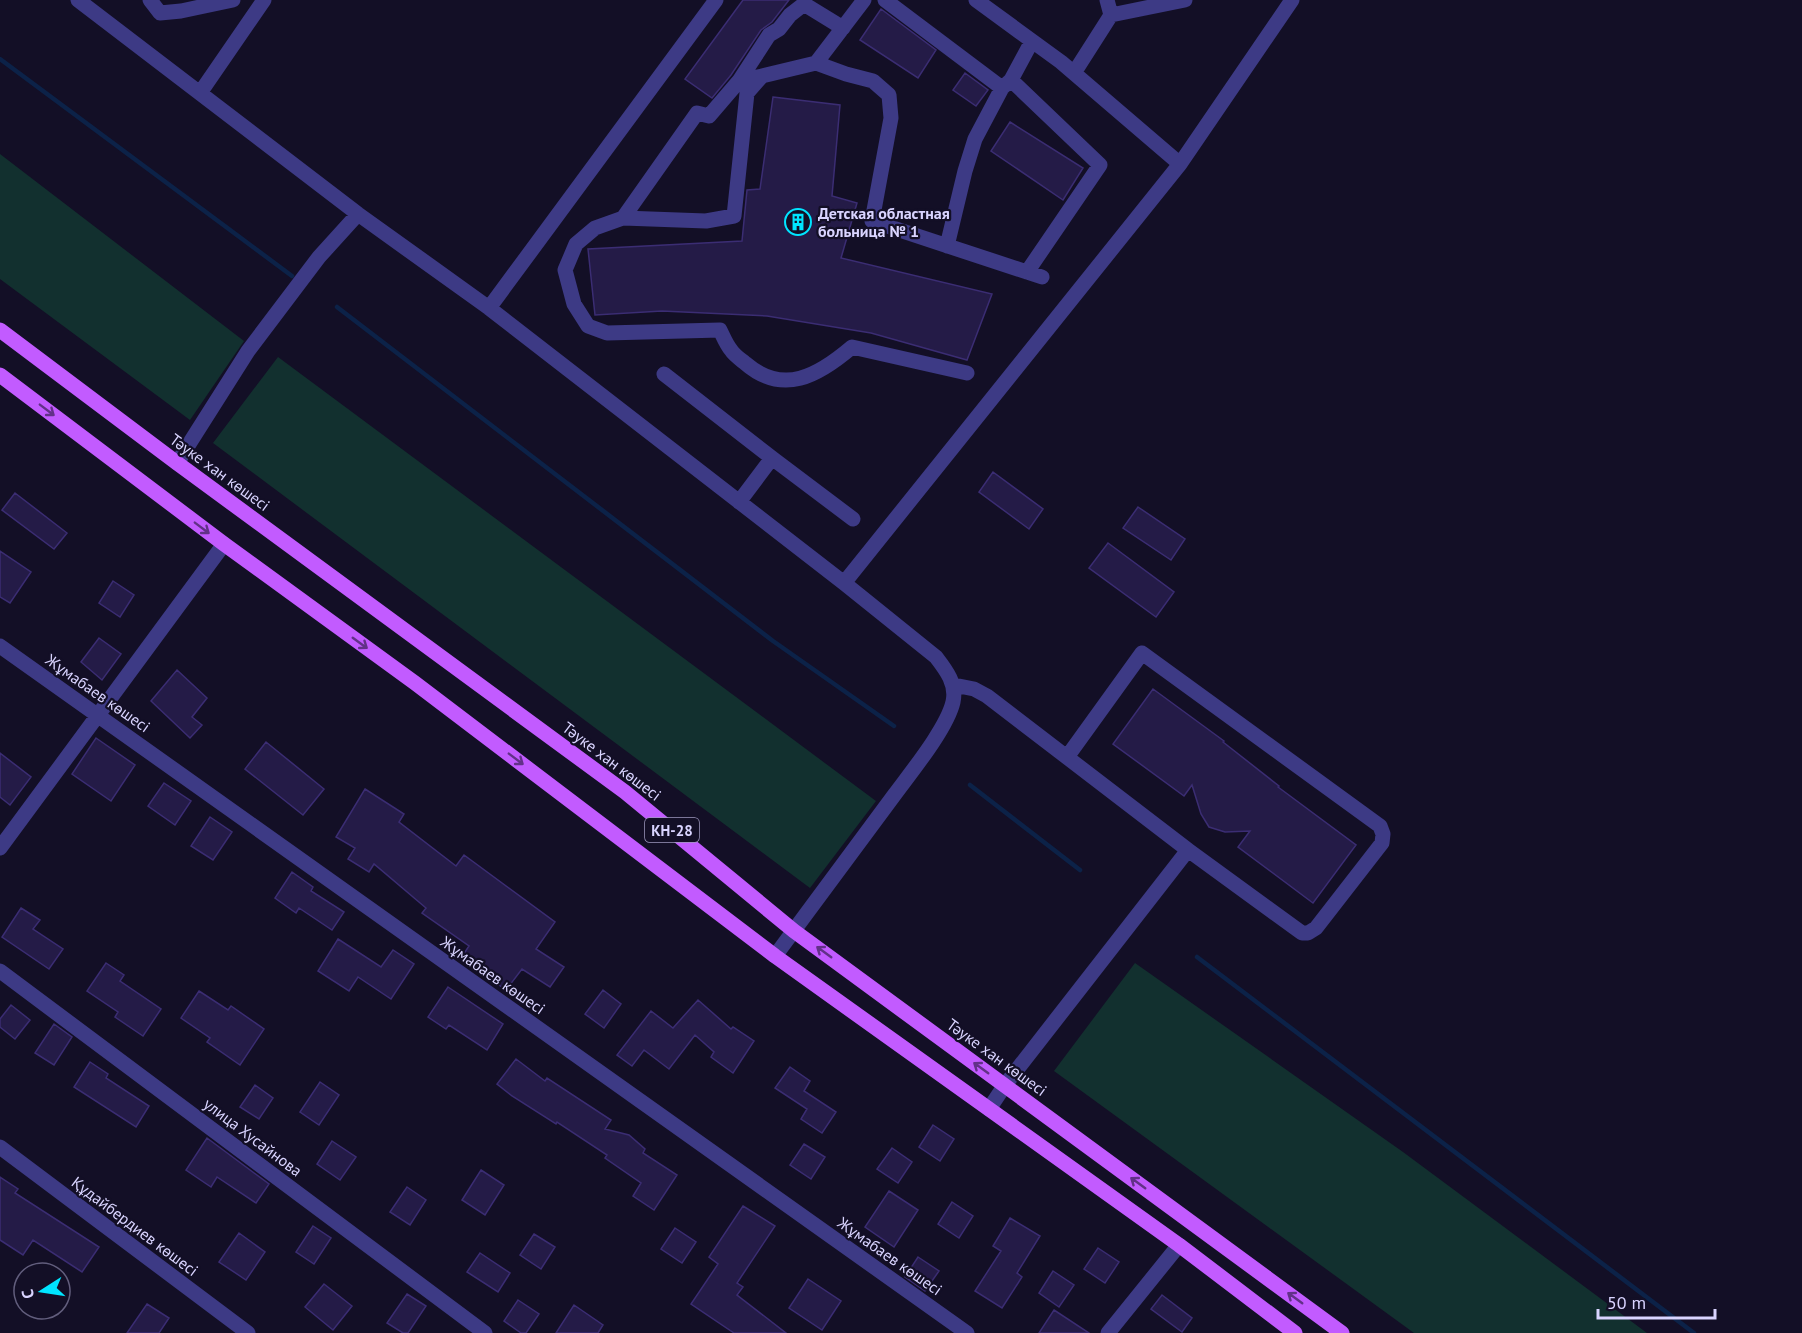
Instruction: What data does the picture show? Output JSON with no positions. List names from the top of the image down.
{
  "streets": {
    "main road": ["Тәуке хан көшесі", "КН-28"],
    "street": ["Жұмабаев көшесі", "улица Хусайнова", "Құдайбердиев көшесі"]
  },
  "places": {
    "building": ["Детская областная больница № 1"]
  },
  "scale_bar": "50 m",
  "north": "left"
}
